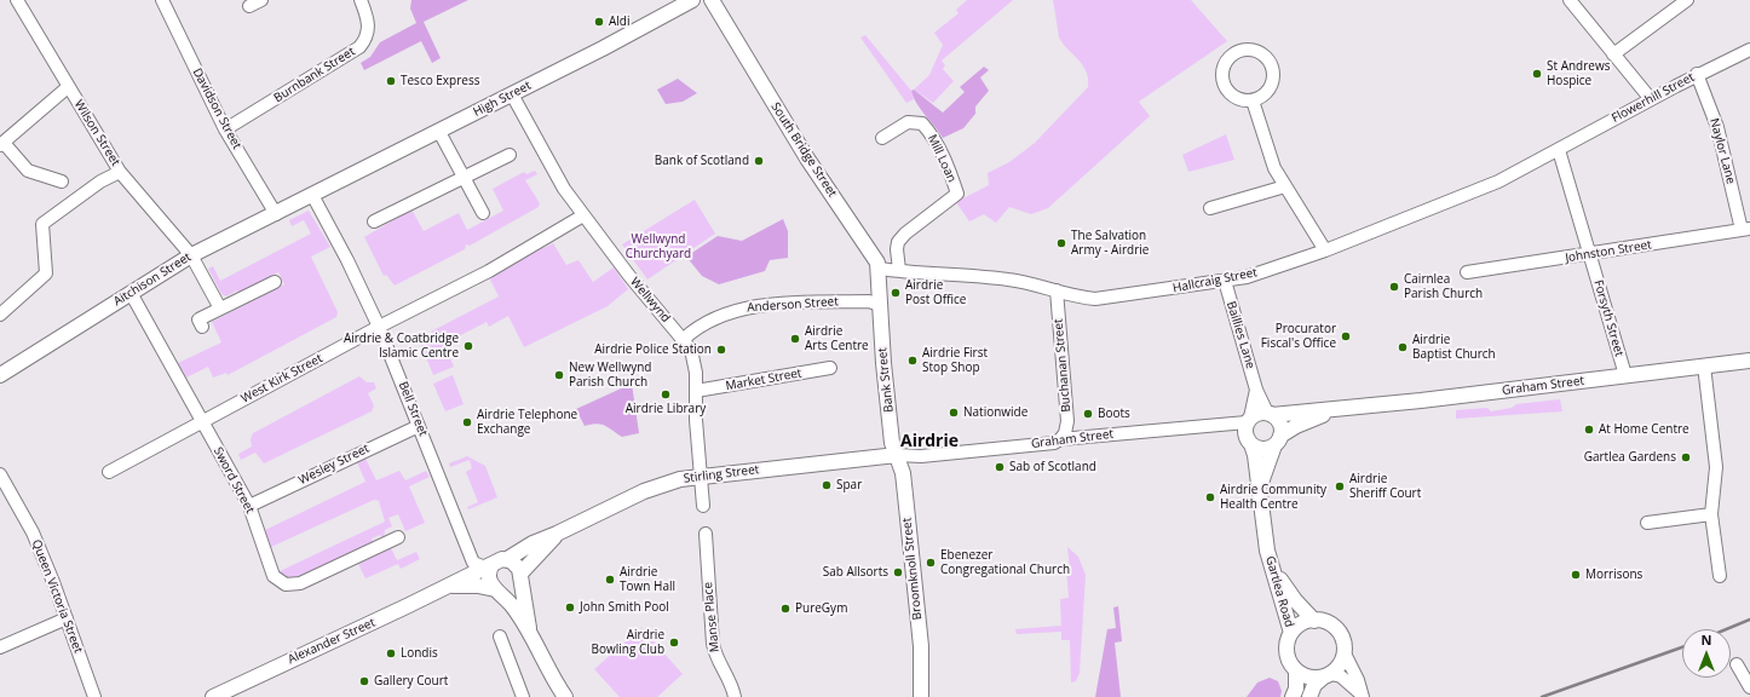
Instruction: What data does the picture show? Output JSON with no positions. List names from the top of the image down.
{
  "streets": {
    "main road": [
      "High Street",
      "South Bridge Street",
      "Aitchison Street",
      "Bank Street",
      "Graham Street",
      "Stirling Street",
      "Broomknoll Street",
      "Gartlea Road",
      "Alexander Street"
    ],
    "street": [
      "Burnbank Street",
      "Flowerhill Street",
      "Davidson Street",
      "Wilson Street",
      "Naylor Lane",
      "Mill Loan",
      "Johnston Street",
      "Hallcraig Street",
      "Wellwynd",
      "Anderson Street",
      "Forsyth Street",
      "Baillies Lane",
      "Buchanan Street",
      "West Kirk Street",
      "Market Street",
      "Bell Street",
      "Wesley Street",
      "Sword Street",
      "Queen Victoria Street",
      "Manse Place"
    ]
  },
  "crossings": [
    ["Burnbank Street", "Davidson Street"],
    ["Flowerhill Street", "Naylor Lane"],
    ["Flowerhill Street", "Hallcraig Street"],
    ["Flowerhill Street", "Forsyth Street"],
    ["High Street", "Aitchison Street"],
    ["High Street", "Wellwynd"],
    ["High Street", "Bell Street"],
    ["Davidson Street", "Aitchison Street"],
    ["Wilson Street", "Aitchison Street"],
    ["South Bridge Street", "Hallcraig Street"],
    ["South Bridge Street", "Anderson Street"],
    ["South Bridge Street", "Bank Street"],
    ["Naylor Lane", "Johnston Street"],
    ["Mill Loan", "Hallcraig Street"],
    ["Johnston Street", "Forsyth Street"],
    ["Aitchison Street", "Bell Street"],
    ["Aitchison Street", "Sword Street"],
    ["Hallcraig Street", "Forsyth Street"],
    ["Hallcraig Street", "Baillies Lane"],
    ["Hallcraig Street", "Buchanan Street"],
    ["Wellwynd", "Anderson Street"],
    ["Wellwynd", "West Kirk Street"],
    ["Wellwynd", "Market Street"],
    ["Wellwynd", "Stirling Street"],
    ["Anderson Street", "Bank Street"],
    ["Forsyth Street", "Graham Street"],
    ["Baillies Lane", "Graham Street"],
    ["Baillies Lane", "Gartlea Road"],
    ["Buchanan Street", "Graham Street"],
    ["West Kirk Street", "Bell Street"],
    ["West Kirk Street", "Sword Street"],
    ["Bank Street", "Graham Street"],
    ["Bank Street", "Stirling Street"],
    ["Bank Street", "Broomknoll Street"],
    ["Graham Street", "Stirling Street"],
    ["Graham Street", "Broomknoll Street"],
    ["Graham Street", "Gartlea Road"],
    ["Bell Street", "Wesley Street"],
    ["Bell Street", "Stirling Street"],
    ["Bell Street", "Alexander Street"],
    ["Wesley Street", "Sword Street"],
    ["Stirling Street", "Broomknoll Street"],
    ["Stirling Street", "Alexander Street"]
  ],
  "districts": ["Airdrie"],
  "parks": ["Wellwynd Churchyard"],
  "places": [
    "Aldi",
    "St Andrews Hospice",
    "Tesco Express",
    "Bank of Scotland",
    "The Salvation Army - Airdrie",
    "Cairnlea Parish Church",
    "Airdrie Post Office",
    "Procurator Fiscal's Office",
    "Airdrie Arts Centre",
    "Airdrie & Coatbridge Islamic Centre",
    "Airdrie Baptist Church",
    "Airdrie Police Station",
    "Airdrie First Stop Shop",
    "New Wellwynd Parish Church",
    "Airdrie Library",
    "Nationwide",
    "Boots",
    "Airdrie Telephone Exchange",
    "At Home Centre",
    "Gartlea Gardens",
    "Sab of Scotland",
    "Spar",
    "Airdrie Sheriff Court",
    "Airdrie Community Health Centre",
    "Ebenezer Congregational Church",
    "Sab Allsorts",
    "Morrisons",
    "Airdrie Town Hall",
    "John Smith Pool",
    "PureGym",
    "Airdrie Bowling Club",
    "Londis",
    "Gallery Court"
  ],
  "north": "top"
}
